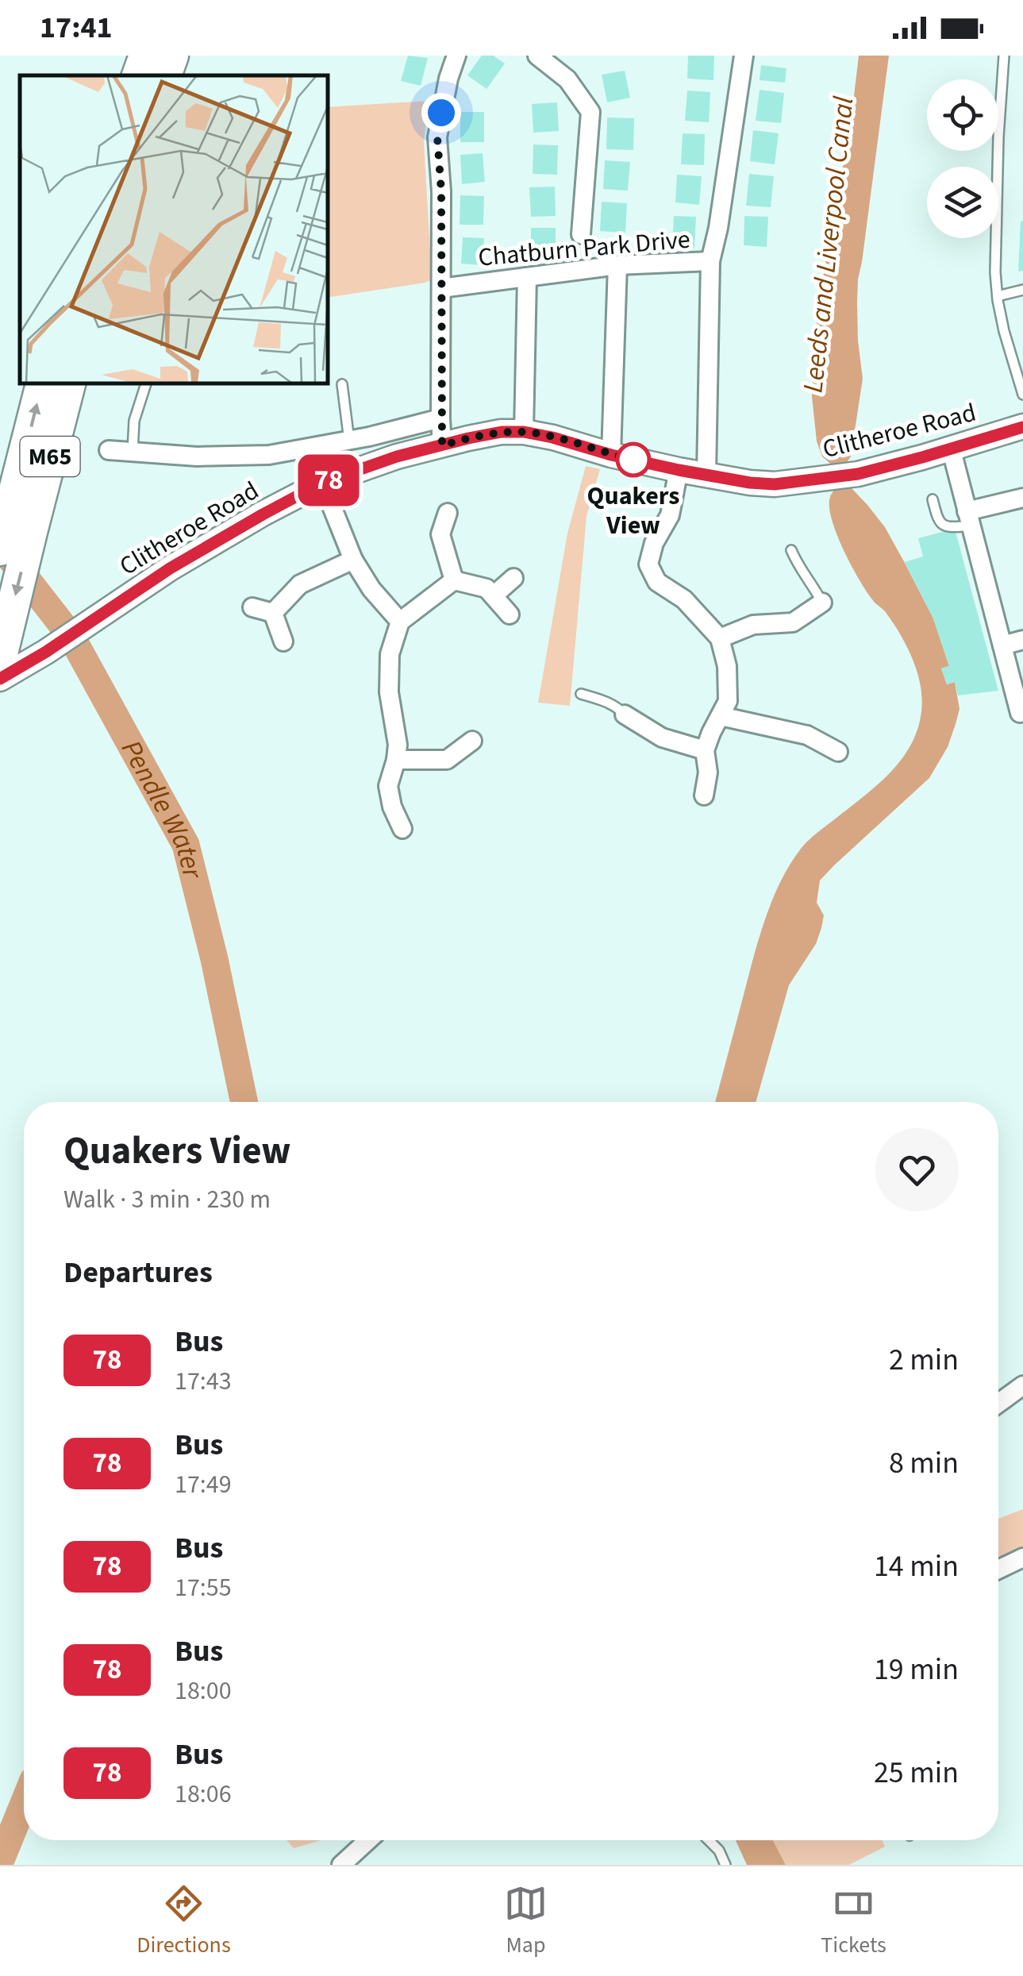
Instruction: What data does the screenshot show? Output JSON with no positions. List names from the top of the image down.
{
  "streets": {
    "highway": ["M65"],
    "main road": ["Clitheroe Road"],
    "street": ["Chatburn Park Drive"]
  },
  "water": ["Leeds and Liverpool Canal", "Pendle Water"],
  "places": ["Quakers View"],
  "lines": ["bus line 78"],
  "page": {
    "status": "17:41",
    "on_map": "78",
    "heading": [
      ["Quakers View", "Walk · 3 min · 230 m"],
      "Departures"
    ],
    "list": [
      {
        "mark": "78",
        "name": "Bus",
        "note": "17:43",
        "value": "2 min"
      },
      {
        "mark": "78",
        "name": "Bus",
        "note": "17:49",
        "value": "8 min"
      },
      {
        "mark": "78",
        "name": "Bus",
        "note": "17:55",
        "value": "14 min"
      },
      {
        "mark": "78",
        "name": "Bus",
        "note": "18:00",
        "value": "19 min"
      },
      {
        "mark": "78",
        "name": "Bus",
        "note": "18:06",
        "value": "25 min"
      }
    ],
    "tabs": ["Directions", "Map", "Tickets"]
  }
}
